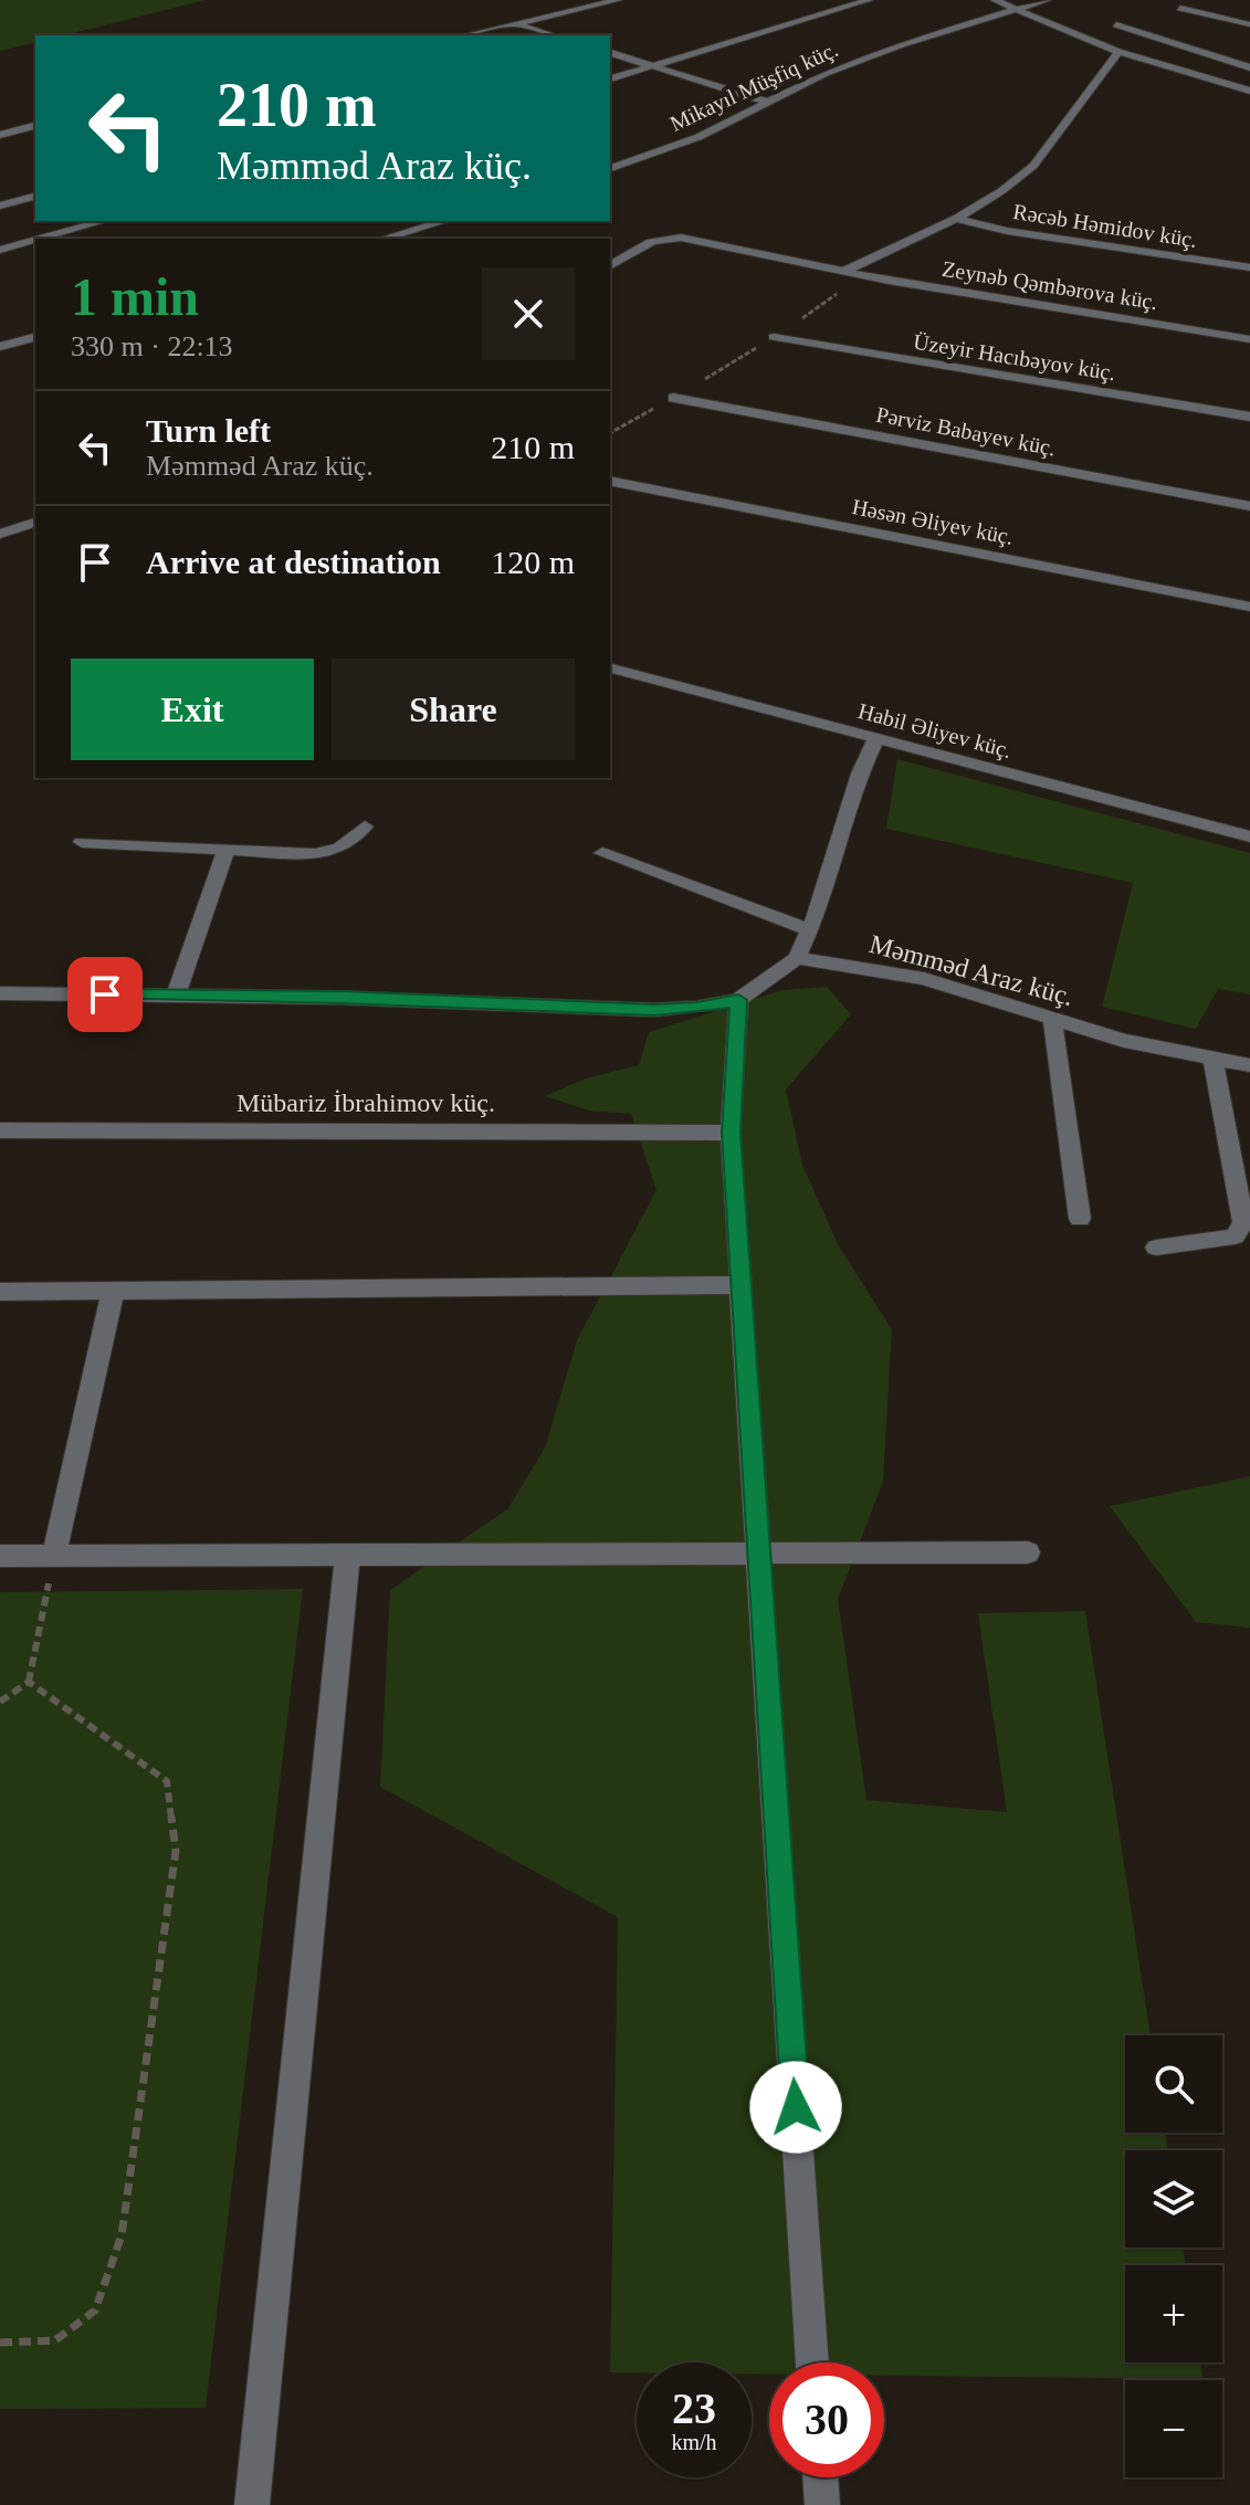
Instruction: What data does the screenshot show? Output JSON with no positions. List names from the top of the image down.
{
  "streets": {
    "street": [
      "Mikayıl Müşfiq küç.",
      "Rəcəb Həmidov küç.",
      "Zeynəb Qəmbərova küç.",
      "Üzeyir Hacıbəyov küç.",
      "Pərviz Babayev küç.",
      "Həsən Əliyev küç.",
      "Habil Əliyev küç.",
      "Məmməd Araz küç.",
      "Mübariz İbrahimov küç."
    ]
  },
  "crossings": [
    ["Rəcəb Həmidov küç.", "Zeynəb Qəmbərova küç."]
  ],
  "page": {
    "turn": ["210 m", "Məmməd Araz küç."],
    "heading": ["1 min", "330 m · 22:13"],
    "list": [
      {
        "name": "Turn left",
        "note": "Məmməd Araz küç.",
        "value": "210 m"
      },
      {
        "name": "Arrive at destination",
        "value": "120 m"
      }
    ],
    "buttons": ["Exit", "Share"],
    "map_buttons": ["+", "−"],
    "speed": "23 km/h",
    "limit": "30"
  }
}
